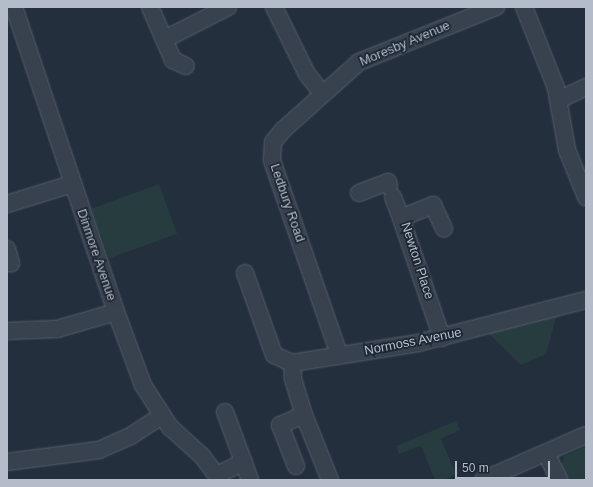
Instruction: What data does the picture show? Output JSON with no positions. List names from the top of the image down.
{
  "streets": {
    "street": [
      "Moresby Avenue",
      "Ledbury Road",
      "Dinmore Avenue",
      "Newton Place",
      "Normoss Avenue"
    ]
  },
  "crossings": [
    ["Moresby Avenue", "Ledbury Road"],
    ["Ledbury Road", "Normoss Avenue"],
    ["Newton Place", "Normoss Avenue"]
  ],
  "scale_bar": "50 m"
}
